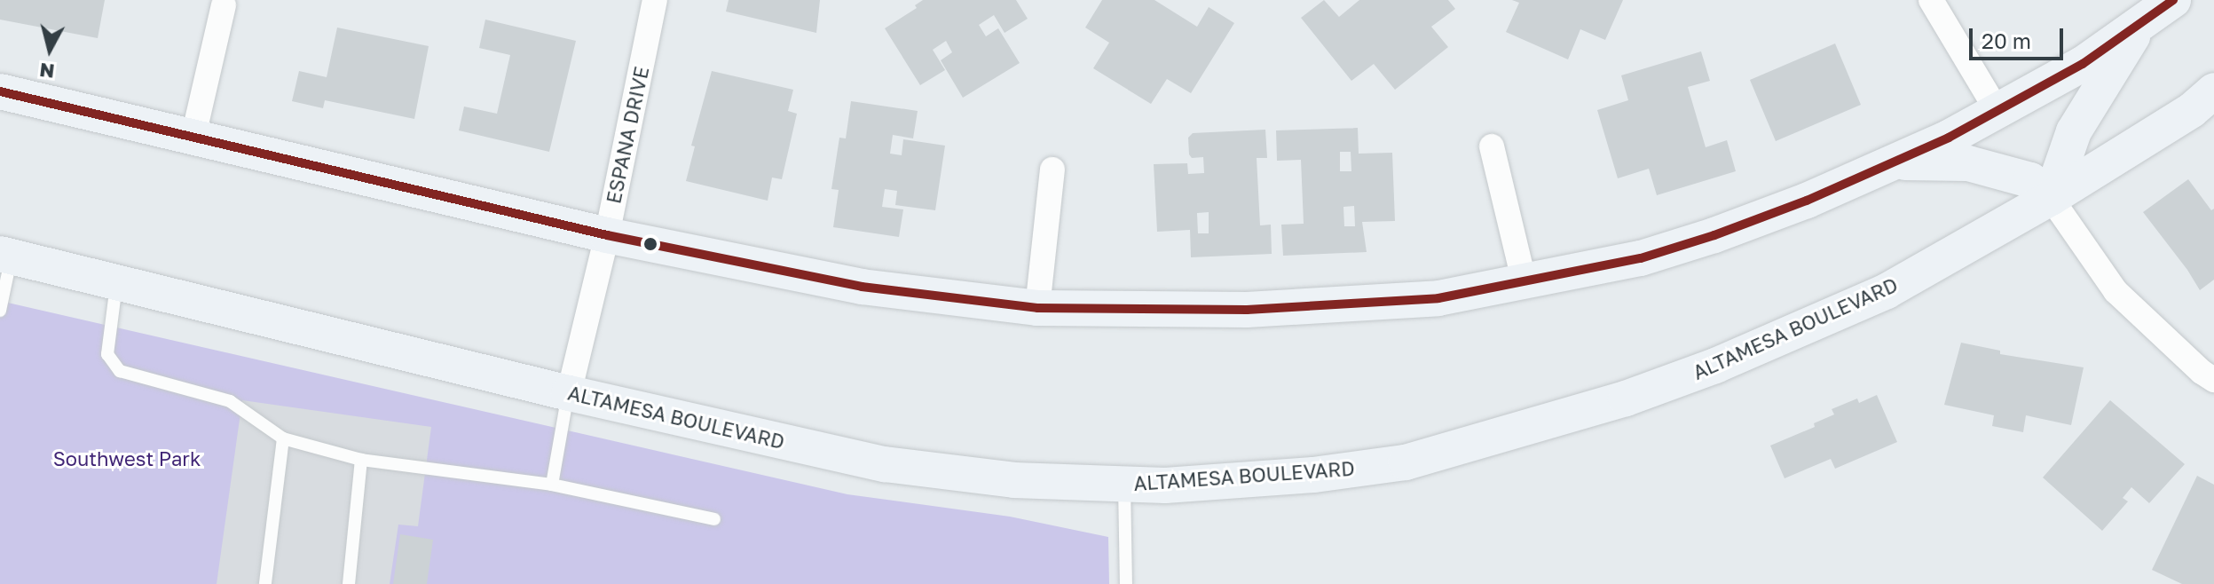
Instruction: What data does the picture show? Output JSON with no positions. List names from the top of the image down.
{
  "streets": {
    "main road": ["ALTAMESA BOULEVARD"],
    "street": ["ESPANA DRIVE"]
  },
  "crossings": [
    ["ESPANA DRIVE", "ALTAMESA BOULEVARD"]
  ],
  "parks": ["Southwest Park"],
  "scale_bar": "20 m",
  "north": "bottom"
}
